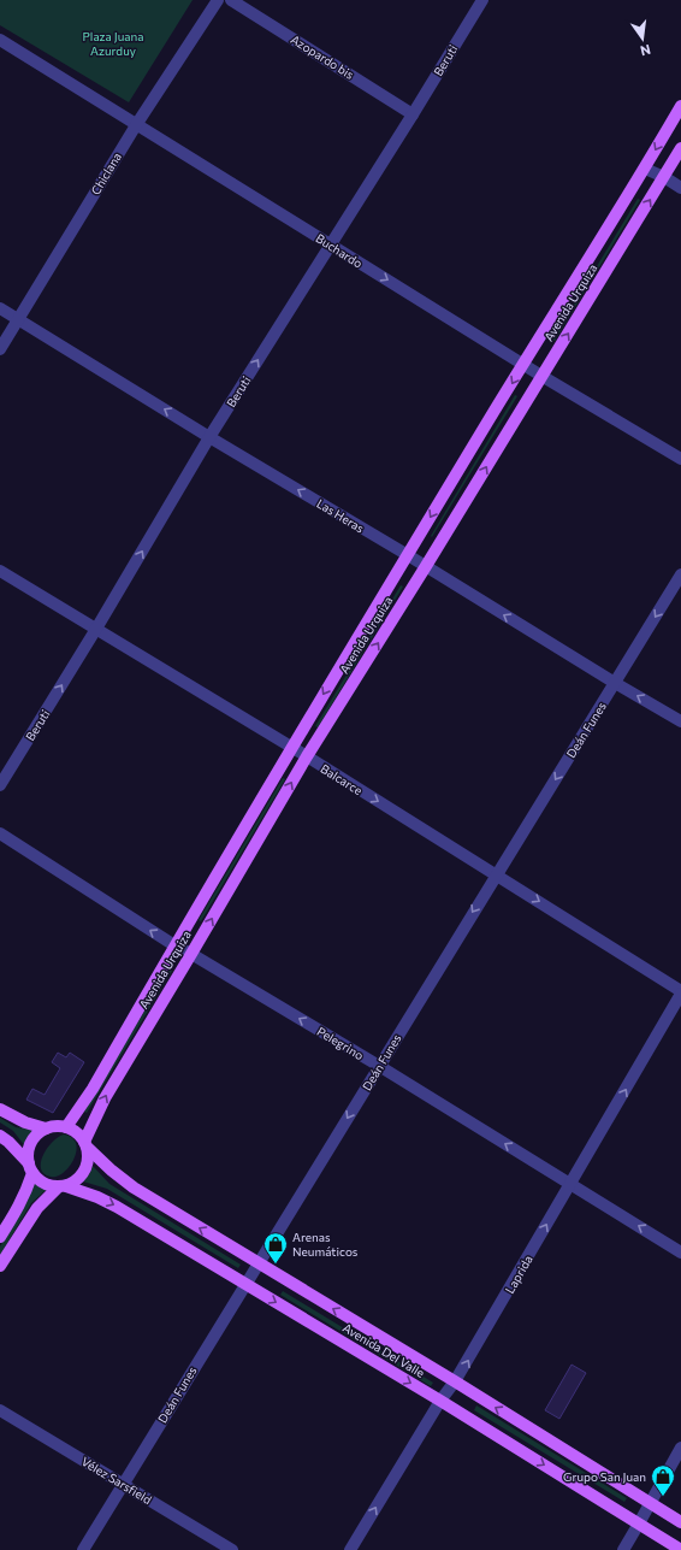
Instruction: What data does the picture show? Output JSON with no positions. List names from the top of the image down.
{
  "streets": {
    "main road": ["Avenida Urquiza", "Avenida Del Valle"],
    "street": [
      "Azopardo bis",
      "Beruti",
      "Chiclana",
      "Buchardo",
      "Las Heras",
      "Deán Funes",
      "Balcarce",
      "Pelegrino",
      "Laprida",
      "Vélez Sarsfield"
    ]
  },
  "crossings": [
    ["Azopardo bis", "Beruti"],
    ["Beruti", "Buchardo"],
    ["Beruti", "Las Heras"],
    ["Beruti", "Balcarce"],
    ["Chiclana", "Buchardo"],
    ["Chiclana", "Las Heras"],
    ["Buchardo", "Avenida Urquiza"],
    ["Avenida Urquiza", "Las Heras"],
    ["Avenida Urquiza", "Balcarce"],
    ["Avenida Urquiza", "Pelegrino"],
    ["Avenida Urquiza", "Avenida Del Valle"],
    ["Las Heras", "Deán Funes"],
    ["Deán Funes", "Balcarce"],
    ["Deán Funes", "Pelegrino"],
    ["Deán Funes", "Avenida Del Valle"],
    ["Deán Funes", "Vélez Sarsfield"],
    ["Balcarce", "Laprida"],
    ["Pelegrino", "Laprida"],
    ["Laprida", "Avenida Del Valle"]
  ],
  "one_way": [
    "Beruti",
    "Las Heras",
    "Deán Funes",
    "Balcarce",
    "Pelegrino",
    "Laprida"
  ],
  "parks": ["Plaza Juana Azurduy"],
  "places": {
    "shop": ["Arenas Neumáticos", "Grupo San Juan"]
  },
  "north": "bottom"
}
